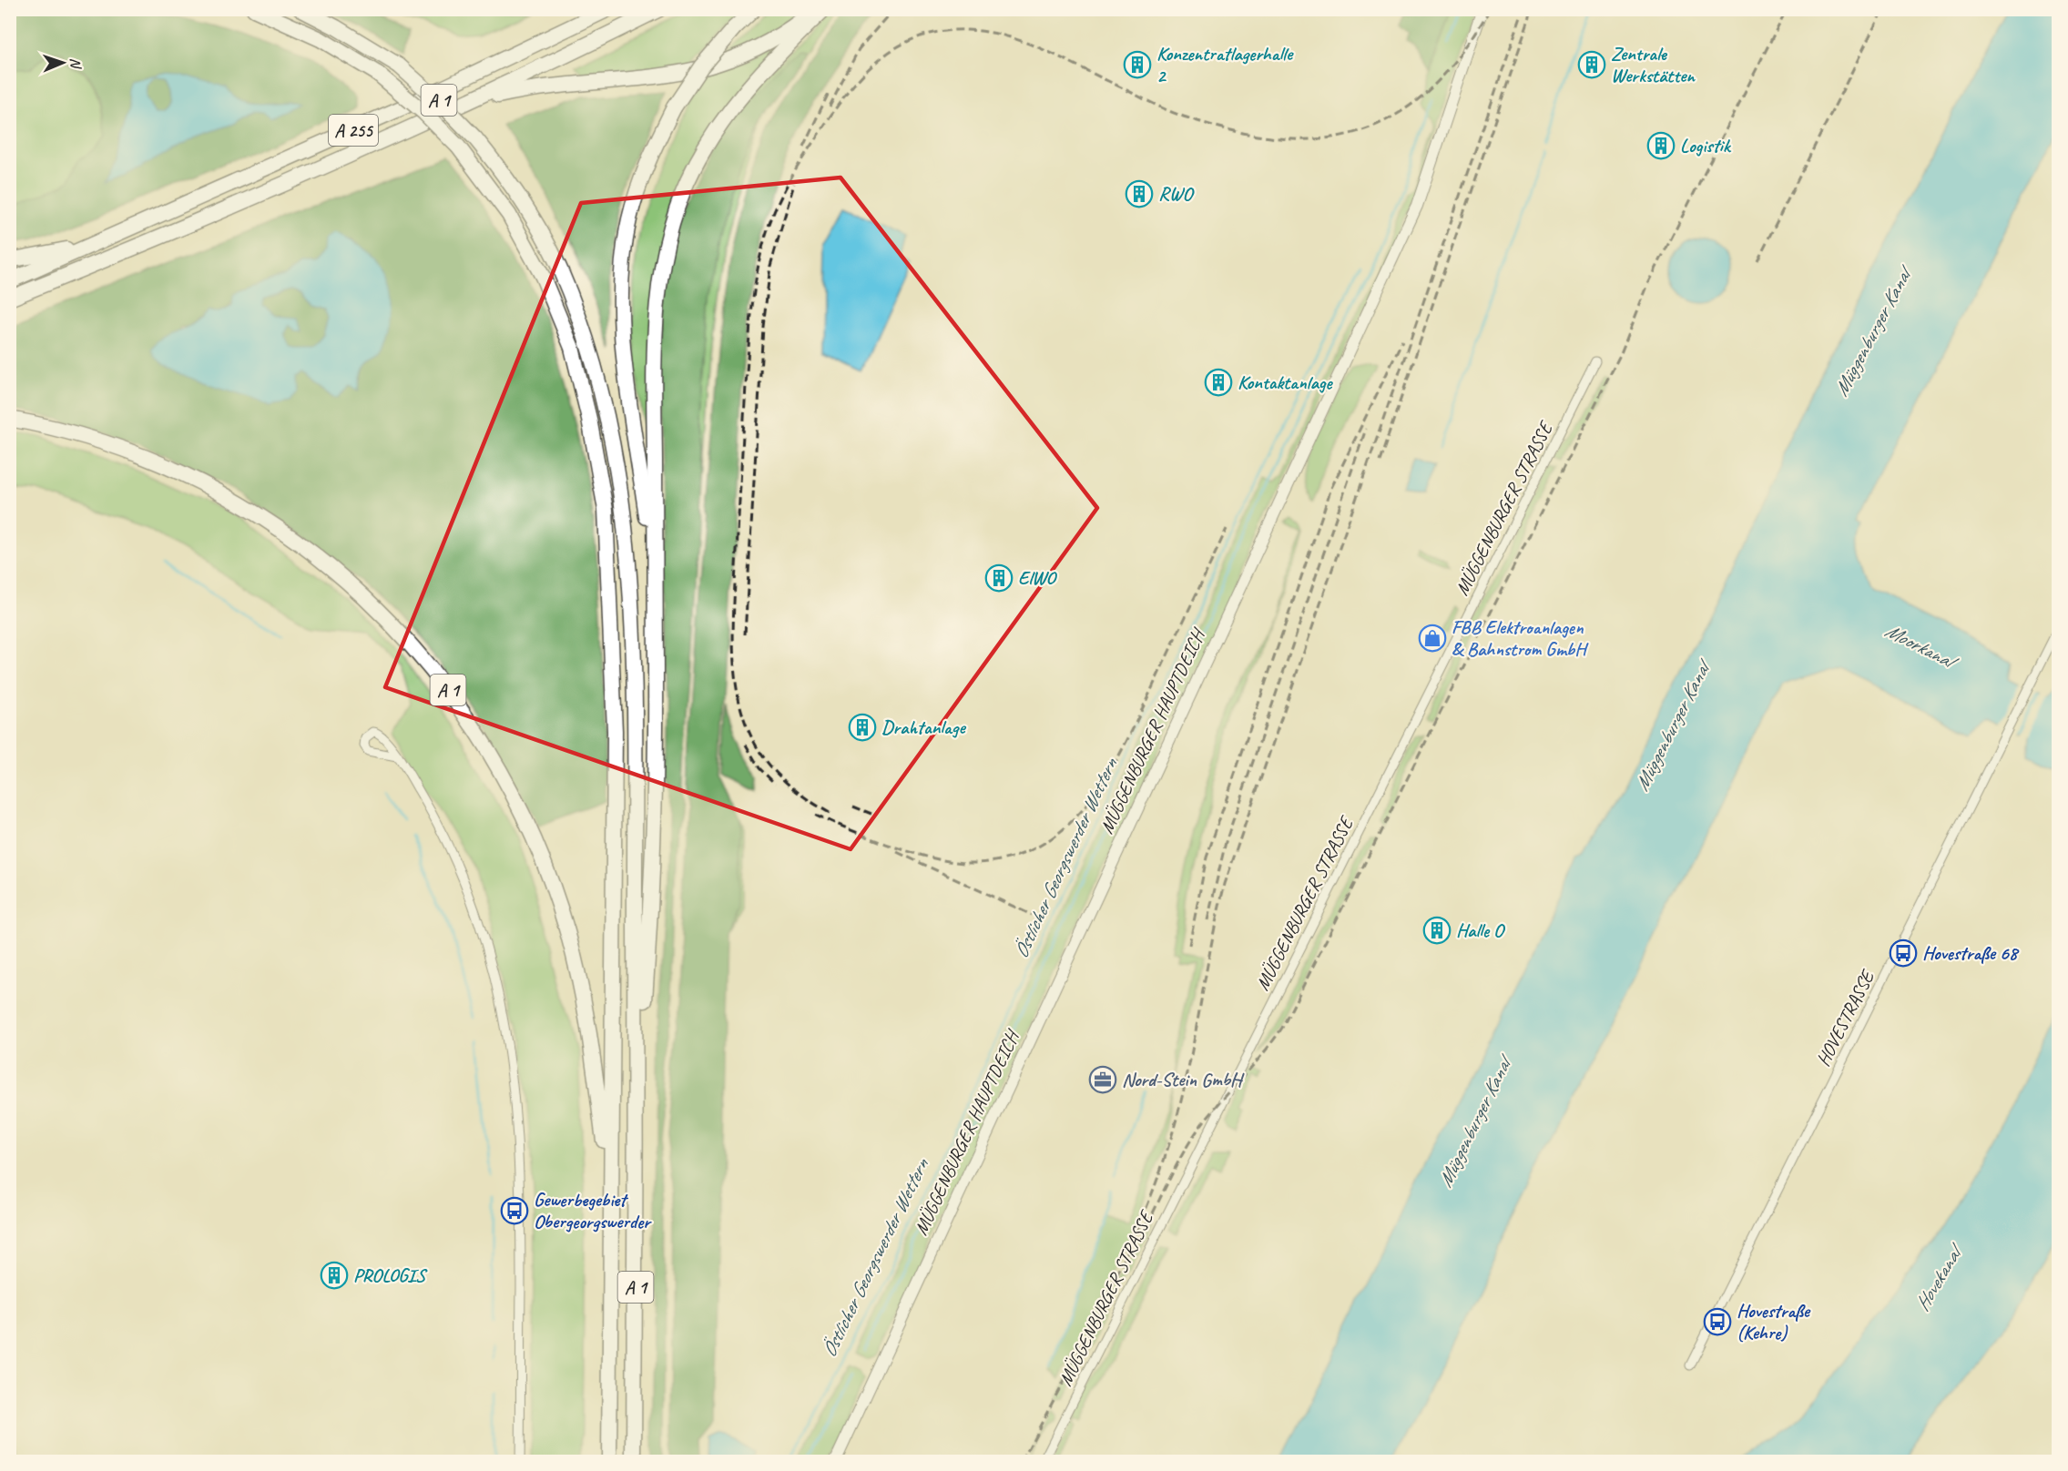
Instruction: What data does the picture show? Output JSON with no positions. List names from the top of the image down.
{
  "streets": {
    "highway": ["A 1", "A 255"],
    "street": ["MÜGGENBURGER STRASSE", "MÜGGENBURGER HAUPTDEICH", "HOVESTRASSE"]
  },
  "water": [
    "Müggenburger Kanal",
    "Moorkanal",
    "Östlicher Georgswerder Wettern",
    "Hovekanal"
  ],
  "places": {
    "building": [
      "Konzentratlagerhalle 2",
      "Zentrale Werkstätten",
      "Logistik",
      "RWO",
      "Kontaktanlage",
      "ElWO",
      "Drahtanlage",
      "Halle O",
      "PROLOGIS"
    ],
    "shop": ["FBB Elektroanlagen & Bahnstrom GmbH"],
    "bus stop": ["Hovestraße 68", "Gewerbegebiet Obergeorgswerder", "Hovestraße (Kehre)"],
    "office": ["Nord-Stein GmbH"]
  },
  "north": "right"
}
